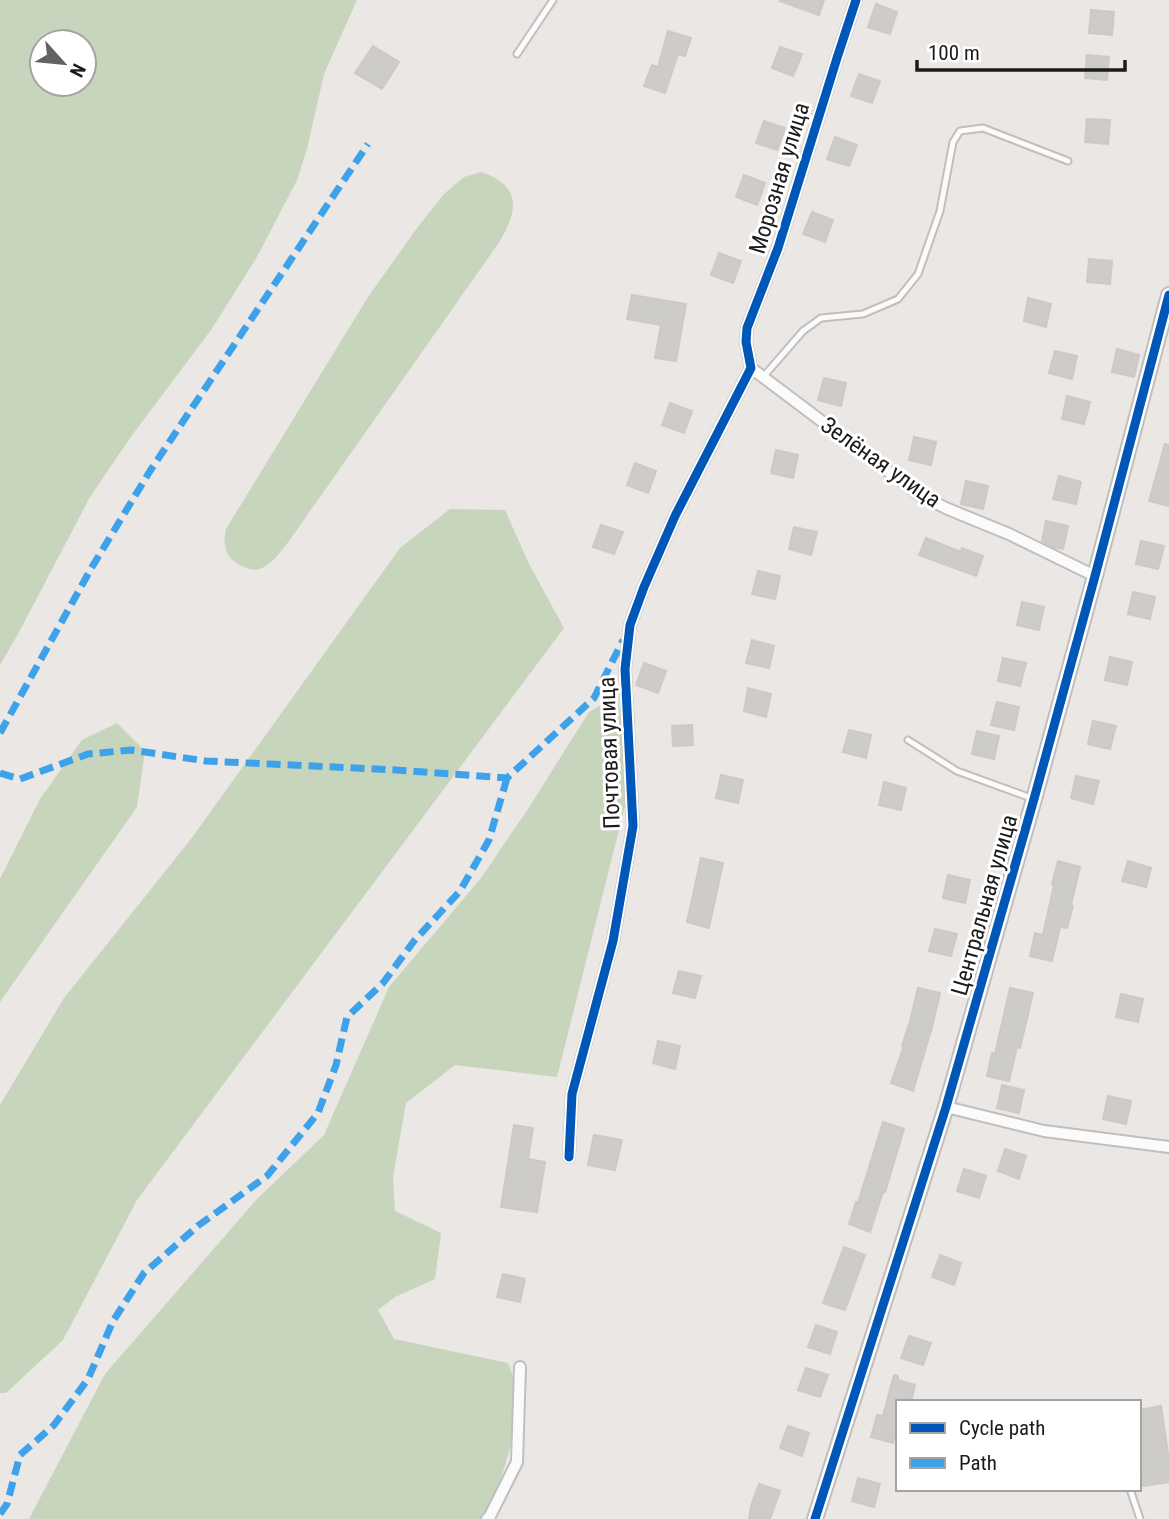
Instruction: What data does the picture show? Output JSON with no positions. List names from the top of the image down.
{
  "streets": {
    "street": [
      "Морозная улица",
      "Зелёная улица",
      "Почтовая улица",
      "Центральная улица"
    ]
  },
  "crossings": [
    ["Морозная улица", "Зелёная улица"],
    ["Морозная улица", "Почтовая улица"],
    ["Зелёная улица", "Почтовая улица"],
    ["Зелёная улица", "Центральная улица"]
  ],
  "legend": ["Cycle path", "Path"],
  "scale_bar": "100 m",
  "north": "bottom right"
}
